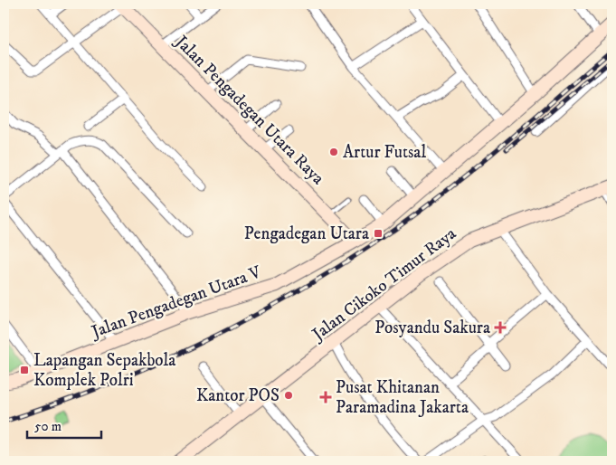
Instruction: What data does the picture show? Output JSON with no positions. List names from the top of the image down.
{
  "streets": {
    "street": ["Jalan Pengadegan Utara Raya", "Jalan Cikoko Timur Raya", "Jalan Pengadegan Utara V"]
  },
  "crossings": [
    ["Jalan Pengadegan Utara Raya", "Jalan Pengadegan Utara V"]
  ],
  "places": {
    "other": ["Artur Futsal", "Kantor POS"],
    "transit": ["Pengadegan Utara", "Lapangan Sepakbola Komplek Polri"],
    "health": ["Posyandu Sakura", "Pusat Khitanan Paramadina Jakarta"]
  },
  "scale_bar": "50 m"
}
